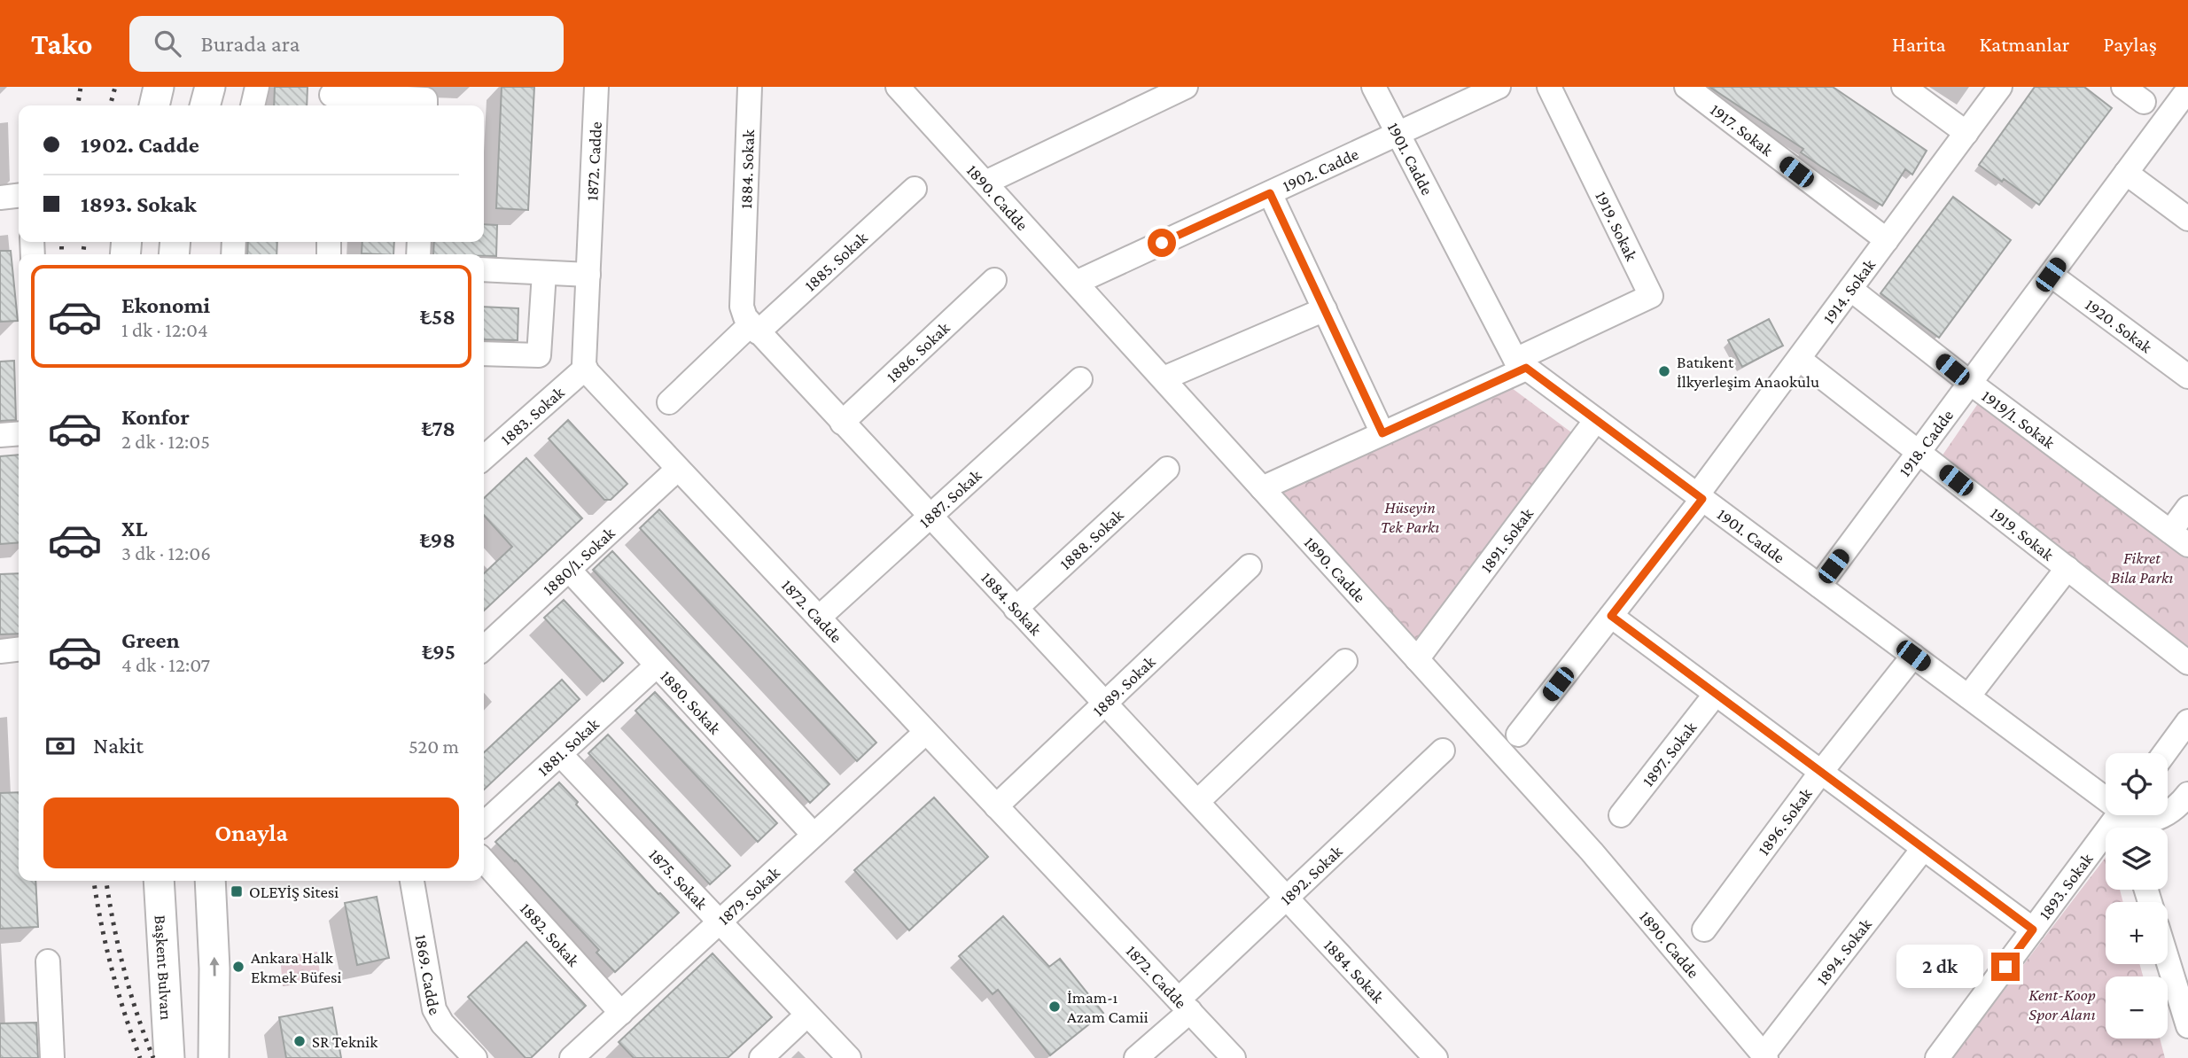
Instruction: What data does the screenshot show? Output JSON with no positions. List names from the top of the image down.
{
  "streets": {
    "main road": ["Başkent Bulvarı"],
    "street": [
      "1917. Sokak",
      "1901. Cadde",
      "1872. Cadde",
      "1884. Sokak",
      "1902. Cadde",
      "1890. Cadde",
      "1919. Sokak",
      "1885. Sokak",
      "1914. Sokak",
      "1920. Sokak",
      "1886. Sokak",
      "1883. Sokak",
      "1919/1. Sokak",
      "1918. Cadde",
      "1887. Sokak",
      "1888. Sokak",
      "1891. Sokak",
      "1880/1. Sokak",
      "1889. Sokak",
      "1880. Sokak",
      "1881. Sokak",
      "1897. Sokak",
      "1896. Sokak",
      "1892. Sokak",
      "1875. Sokak",
      "1893. Sokak",
      "1879. Sokak",
      "1882. Sokak",
      "1894. Sokak",
      "1869. Cadde"
    ]
  },
  "crossings": [
    ["1917. Sokak", "1914. Sokak"],
    ["1901. Cadde", "1902. Cadde"],
    ["1901. Cadde", "1919. Sokak"],
    ["1901. Cadde", "1914. Sokak"],
    ["1901. Cadde", "1918. Cadde"],
    ["1901. Cadde", "1891. Sokak"],
    ["1901. Cadde", "1896. Sokak"],
    ["1901. Cadde", "1893. Sokak"],
    ["1872. Cadde", "1883. Sokak"],
    ["1872. Cadde", "1887. Sokak"],
    ["1872. Cadde", "1880/1. Sokak"],
    ["1872. Cadde", "1889. Sokak"],
    ["1872. Cadde", "1892. Sokak"],
    ["1872. Cadde", "1879. Sokak"],
    ["1884. Sokak", "1885. Sokak"],
    ["1884. Sokak", "1886. Sokak"],
    ["1884. Sokak", "1887. Sokak"],
    ["1884. Sokak", "1888. Sokak"],
    ["1884. Sokak", "1889. Sokak"],
    ["1884. Sokak", "1892. Sokak"],
    ["1902. Cadde", "1890. Cadde"],
    ["1890. Cadde", "1891. Sokak"],
    ["1890. Cadde", "1894. Sokak"],
    ["1919. Sokak", "1914. Sokak"],
    ["1919. Sokak", "1918. Cadde"],
    ["1914. Sokak", "1919/1. Sokak"],
    ["1920. Sokak", "1918. Cadde"],
    ["1919/1. Sokak", "1918. Cadde"],
    ["1880/1. Sokak", "1880. Sokak"],
    ["1880. Sokak", "1881. Sokak"],
    ["1880. Sokak", "1879. Sokak"],
    ["1881. Sokak", "1875. Sokak"],
    ["1875. Sokak", "1879. Sokak"],
    ["1879. Sokak", "1882. Sokak"]
  ],
  "parks": ["Hüseyin Tek Parkı", "Fikret Bila Parkı", "Kent-Koop Spor Alanı"],
  "places": {
    "other": [
      "Batıkent İlkyerleşim Anaokulu",
      "Ankara Halk Ekmek Büfesi",
      "İmam-ı Azam Camii",
      "SR Teknik"
    ],
    "transit": ["OLEYİŞ Sitesi"]
  },
  "page": {
    "header": "Tako",
    "search": "Burada ara",
    "nav": ["Harita", "Katmanlar", "Paylaş"],
    "banner": ["1902. Cadde", "1893. Sokak"],
    "list": [
      {
        "name": "Ekonomi",
        "note": "1 dk · 12:04",
        "value": "₺58"
      },
      {
        "name": "Konfor",
        "note": "2 dk · 12:05",
        "value": "₺78"
      },
      {
        "name": "XL",
        "note": "3 dk · 12:06",
        "value": "₺98"
      },
      {
        "name": "Green",
        "note": "4 dk · 12:07",
        "value": "₺95"
      }
    ],
    "pay": ["Nakit", "520 m"],
    "map_buttons": ["+", "−"],
    "buttons": "Onayla",
    "bubble": "2 dk"
  }
}
